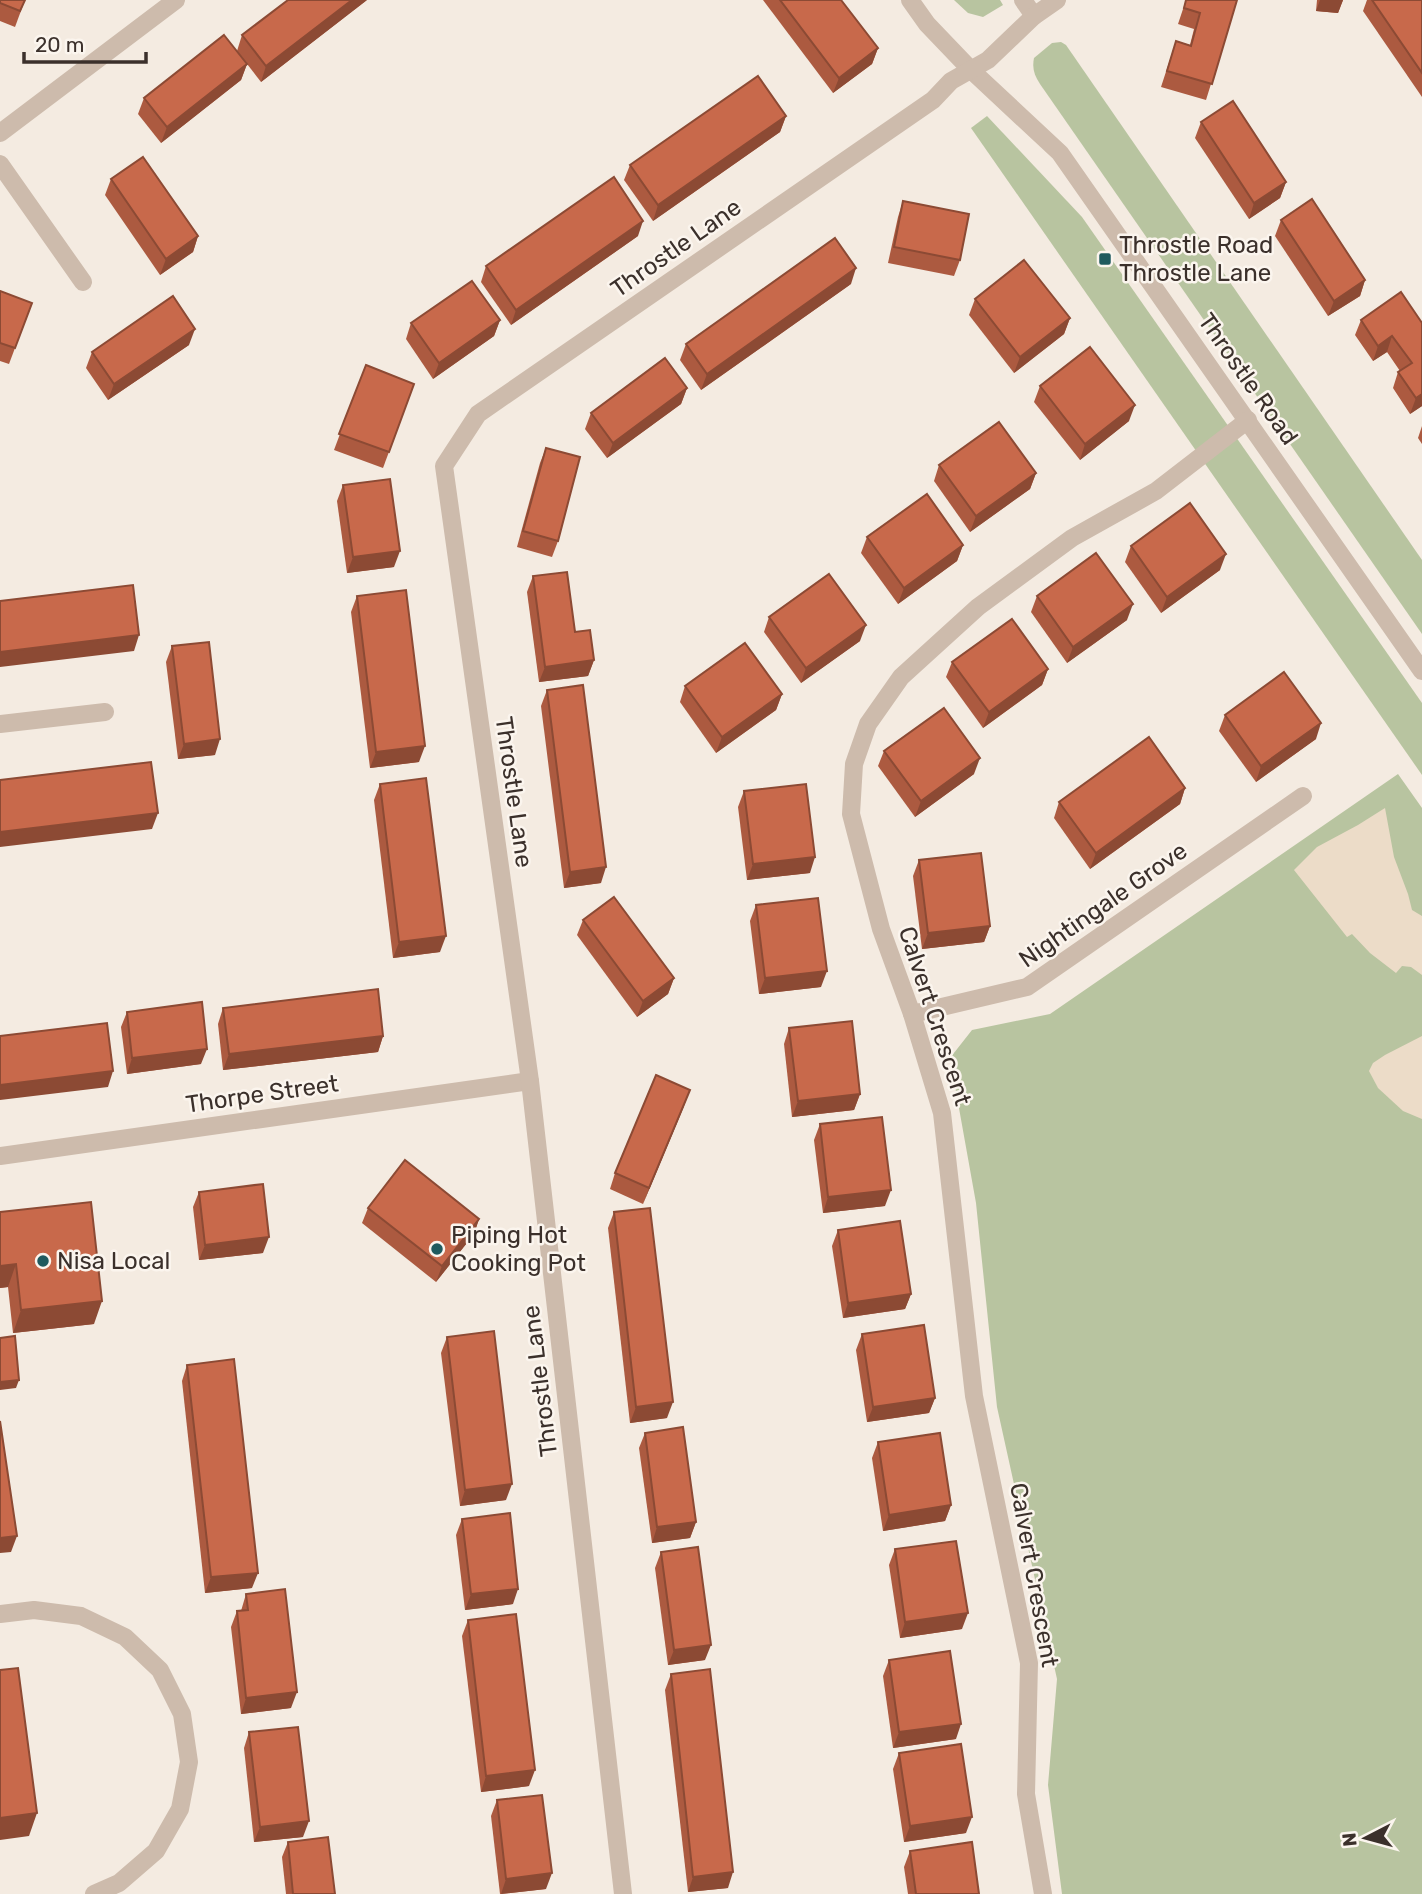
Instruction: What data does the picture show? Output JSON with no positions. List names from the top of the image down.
{
  "streets": {
    "street": [
      "Throstle Lane",
      "Throstle Road",
      "Nightingale Grove",
      "Calvert Crescent",
      "Thorpe Street"
    ]
  },
  "crossings": [
    ["Throstle Lane", "Throstle Road"],
    ["Throstle Lane", "Thorpe Street"],
    ["Throstle Road", "Calvert Crescent"],
    ["Nightingale Grove", "Calvert Crescent"]
  ],
  "places": {
    "transit": ["Throstle Road Throstle Lane"],
    "other": ["Piping Hot Cooking Pot", "Nisa Local"]
  },
  "scale_bar": "20 m",
  "north": "left"
}
